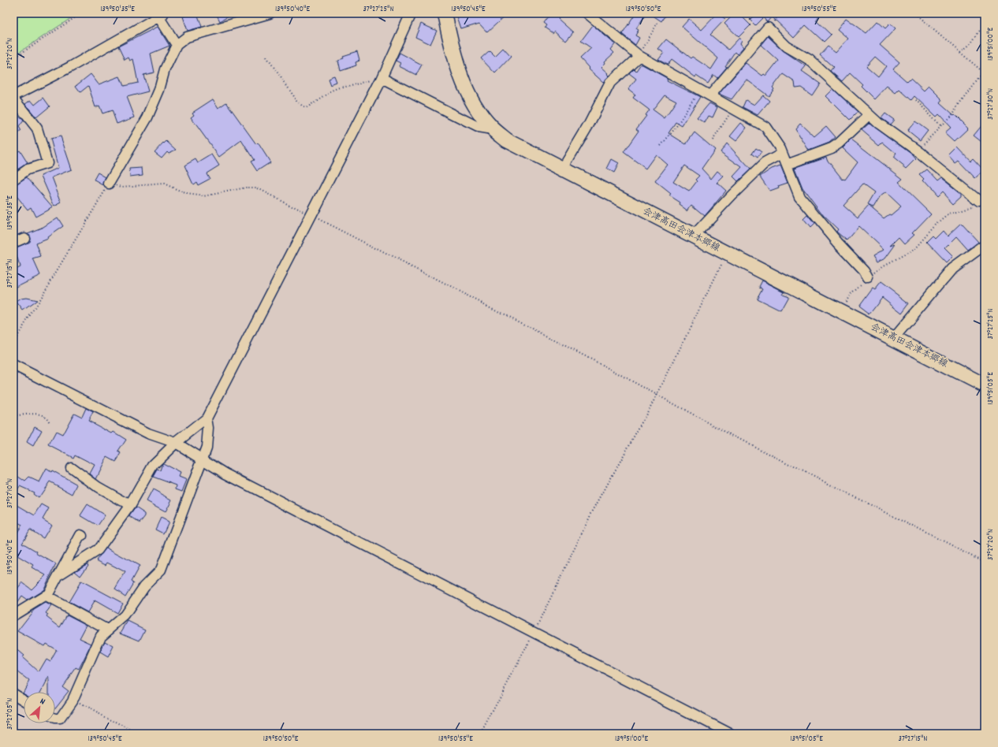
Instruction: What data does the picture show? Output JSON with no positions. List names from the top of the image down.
{
  "streets": {
    "main road": ["会津高田会津本郷線"]
  },
  "north": "top right",
  "coordinates": [
    "139°50'35\"E",
    "139°50'40\"E",
    "37°27'25\"N",
    "139°50'45\"E",
    "139°50'50\"E",
    "139°50'55\"E",
    "139°51'00\"E",
    "37°27'20\"N",
    "37°27'30\"N",
    "37°27'15\"N",
    "139°51'05\"E",
    "37°27'10\"N",
    "37°27'05\"N"
  ]
}
